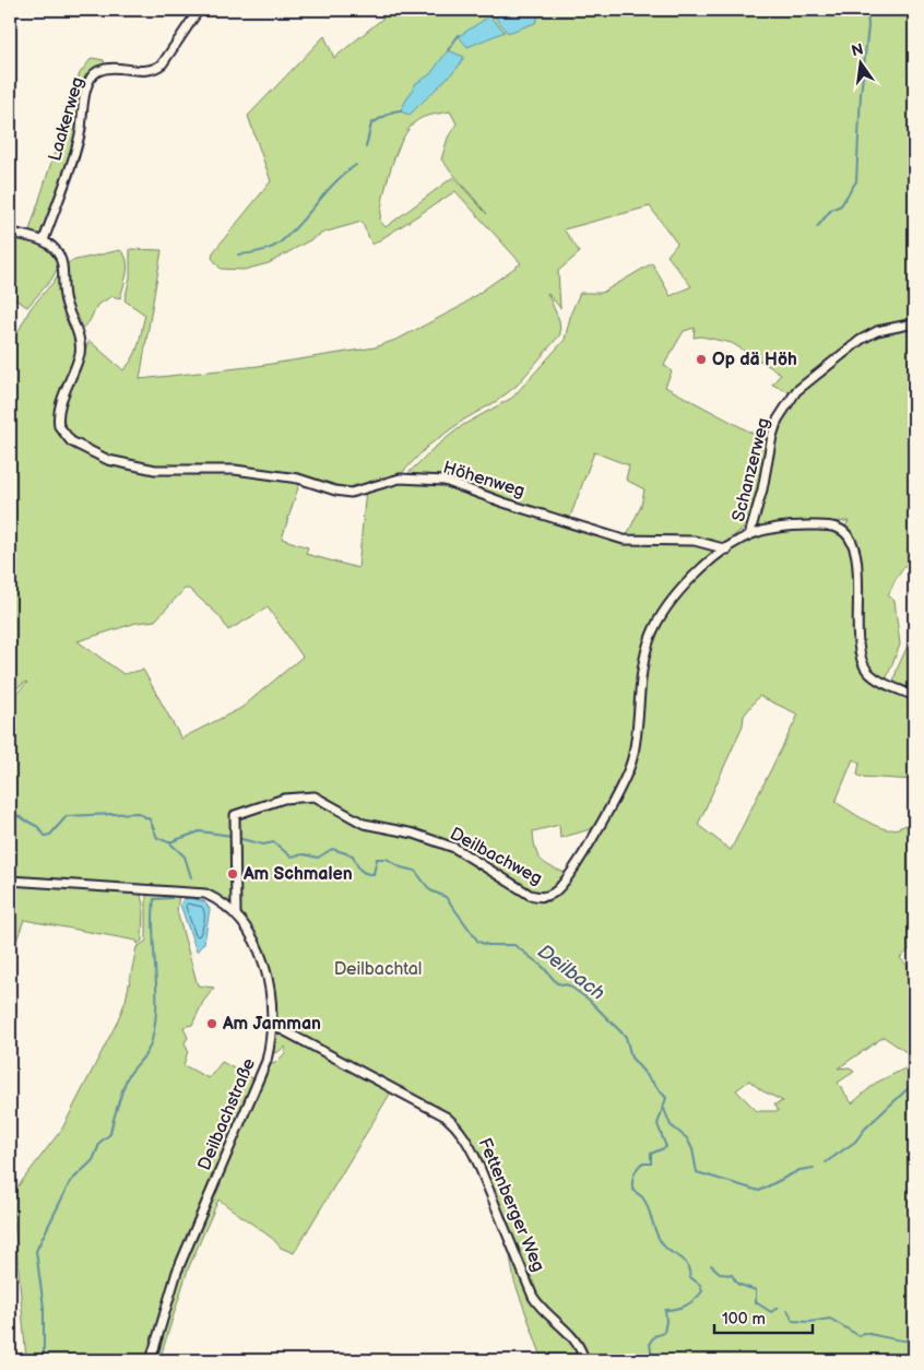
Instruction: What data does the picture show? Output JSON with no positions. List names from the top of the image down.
{
  "streets": {
    "street": [
      "Laakerweg",
      "Schanzerweg",
      "Höhenweg",
      "Deilbachweg",
      "Deilbachstraße",
      "Fettenberger Weg"
    ]
  },
  "crossings": [
    ["Laakerweg", "Höhenweg"],
    ["Höhenweg", "Deilbachweg"],
    ["Deilbachweg", "Deilbachstraße"],
    ["Deilbachstraße", "Fettenberger Weg"]
  ],
  "water": ["Deilbach"],
  "parks": ["Deilbachtal"],
  "places": ["Op dä Höh", "Am Schmalen", "Am Jamman"],
  "scale_bar": "100 m",
  "north": "top"
}
